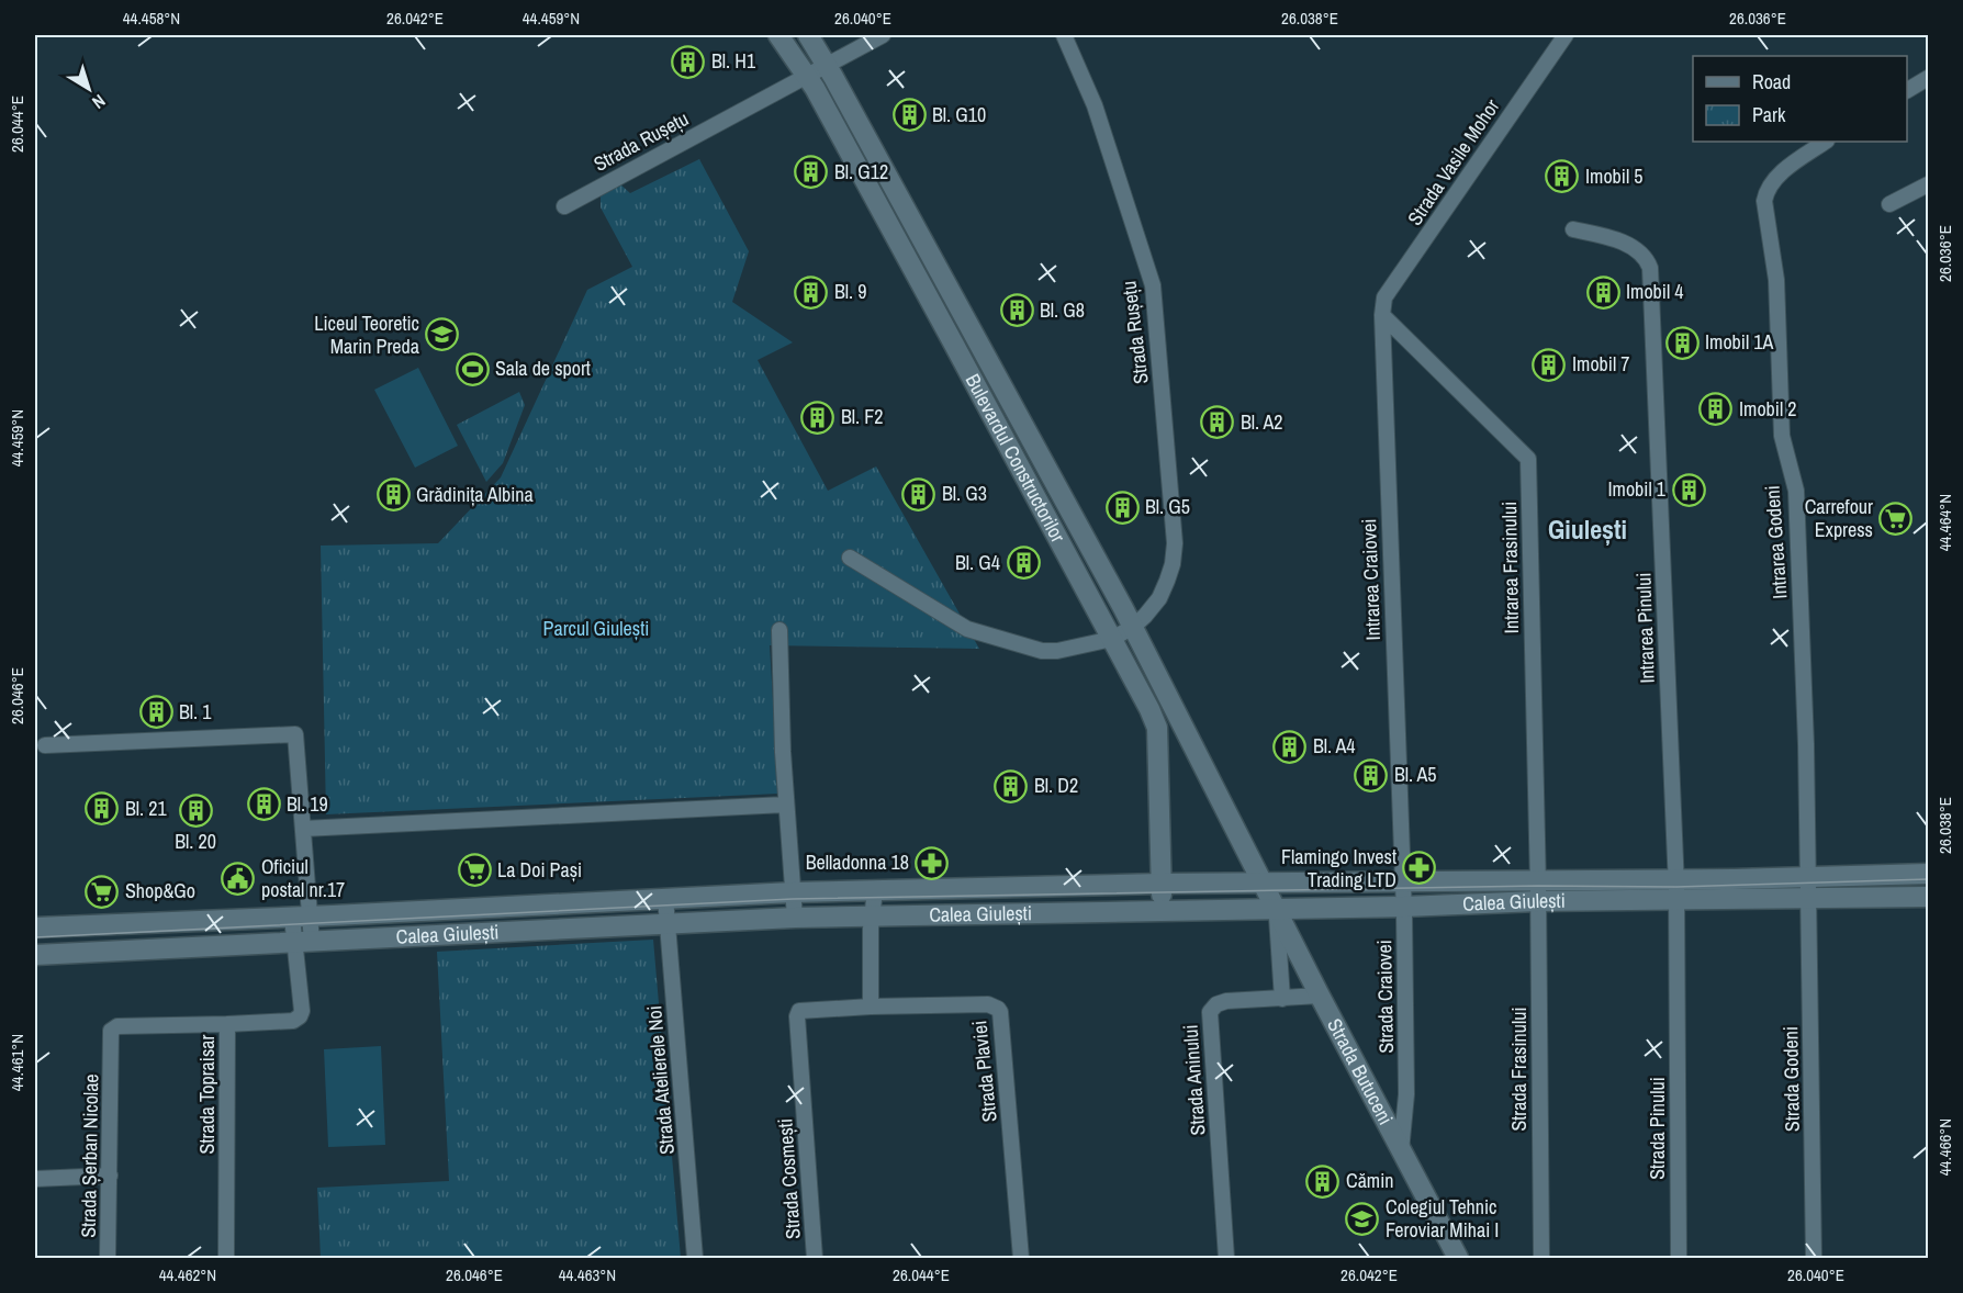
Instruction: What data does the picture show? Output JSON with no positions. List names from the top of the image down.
{
  "streets": {
    "main road": ["Bulevardul Constructorilor", "Calea Giulești", "Strada Butuceni"],
    "street": [
      "Strada Rușețu",
      "Strada Vasile Mohor",
      "Intrarea Godeni",
      "Intrarea Frasinului",
      "Intrarea Craiovei",
      "Intrarea Pinului",
      "Strada Craiovei",
      "Strada Frasinului",
      "Strada Plaviei",
      "Strada Godeni",
      "Strada Atelierele Noi",
      "Strada Aninului",
      "Strada Topraisar",
      "Strada Pinului",
      "Strada Șerban Nicolae",
      "Strada Cosmești"
    ]
  },
  "crossings": [
    ["Strada Rușețu", "Bulevardul Constructorilor"],
    ["Strada Vasile Mohor", "Intrarea Frasinului"],
    ["Strada Vasile Mohor", "Intrarea Craiovei"],
    ["Bulevardul Constructorilor", "Calea Giulești"],
    ["Bulevardul Constructorilor", "Strada Butuceni"],
    ["Intrarea Godeni", "Calea Giulești"],
    ["Intrarea Godeni", "Strada Godeni"],
    ["Intrarea Frasinului", "Intrarea Craiovei"],
    ["Intrarea Frasinului", "Calea Giulești"],
    ["Intrarea Frasinului", "Strada Frasinului"],
    ["Intrarea Craiovei", "Calea Giulești"],
    ["Intrarea Craiovei", "Strada Craiovei"],
    ["Intrarea Pinului", "Calea Giulești"],
    ["Intrarea Pinului", "Strada Pinului"],
    ["Calea Giulești", "Strada Craiovei"],
    ["Calea Giulești", "Strada Frasinului"],
    ["Calea Giulești", "Strada Butuceni"],
    ["Calea Giulești", "Strada Godeni"],
    ["Calea Giulești", "Strada Atelierele Noi"],
    ["Calea Giulești", "Strada Topraisar"],
    ["Calea Giulești", "Strada Pinului"],
    ["Strada Craiovei", "Strada Butuceni"],
    ["Strada Plaviei", "Strada Cosmești"],
    ["Strada Butuceni", "Strada Aninului"],
    ["Strada Topraisar", "Strada Șerban Nicolae"]
  ],
  "districts": ["Giulești"],
  "parks": ["Parcul Giulești"],
  "places": {
    "building": [
      "Bl. H1",
      "Bl. G10",
      "Bl. G12",
      "Imobil 5",
      "Bl. 9",
      "Imobil 4",
      "Bl. G8",
      "Imobil 1A",
      "Imobil 7",
      "Imobil 2",
      "Bl. F2",
      "Bl. A2",
      "Imobil 1",
      "Bl. G3",
      "Grădinița Albina",
      "Bl. G5",
      "Bl. G4",
      "Bl. 1",
      "Bl. A4",
      "Bl. A5",
      "Bl. D2",
      "Bl. 19",
      "Bl. 21",
      "Bl. 20",
      "Cămin"
    ],
    "school or university": ["Liceul Teoretic Marin Preda", "Colegiul Tehnic Feroviar Mihai I"],
    "sports": ["Sala de sport"],
    "supermarket": ["Carrefour Express", "La Doi Pași", "Shop&Go"],
    "pharmacy": ["Belladonna 18", "Flamingo Invest Trading LTD"],
    "public building": ["Oficiul postal nr.17"]
  },
  "legend": ["Road", "Park"],
  "north": "bottom right",
  "coordinates": [
    "44.458°N",
    "26.042°E",
    "44.459°N",
    "26.040°E",
    "26.038°E",
    "26.036°E",
    "26.044°E",
    "44.464°N",
    "26.046°E",
    "44.461°N",
    "44.466°N",
    "44.462°N",
    "44.463°N"
  ]
}
